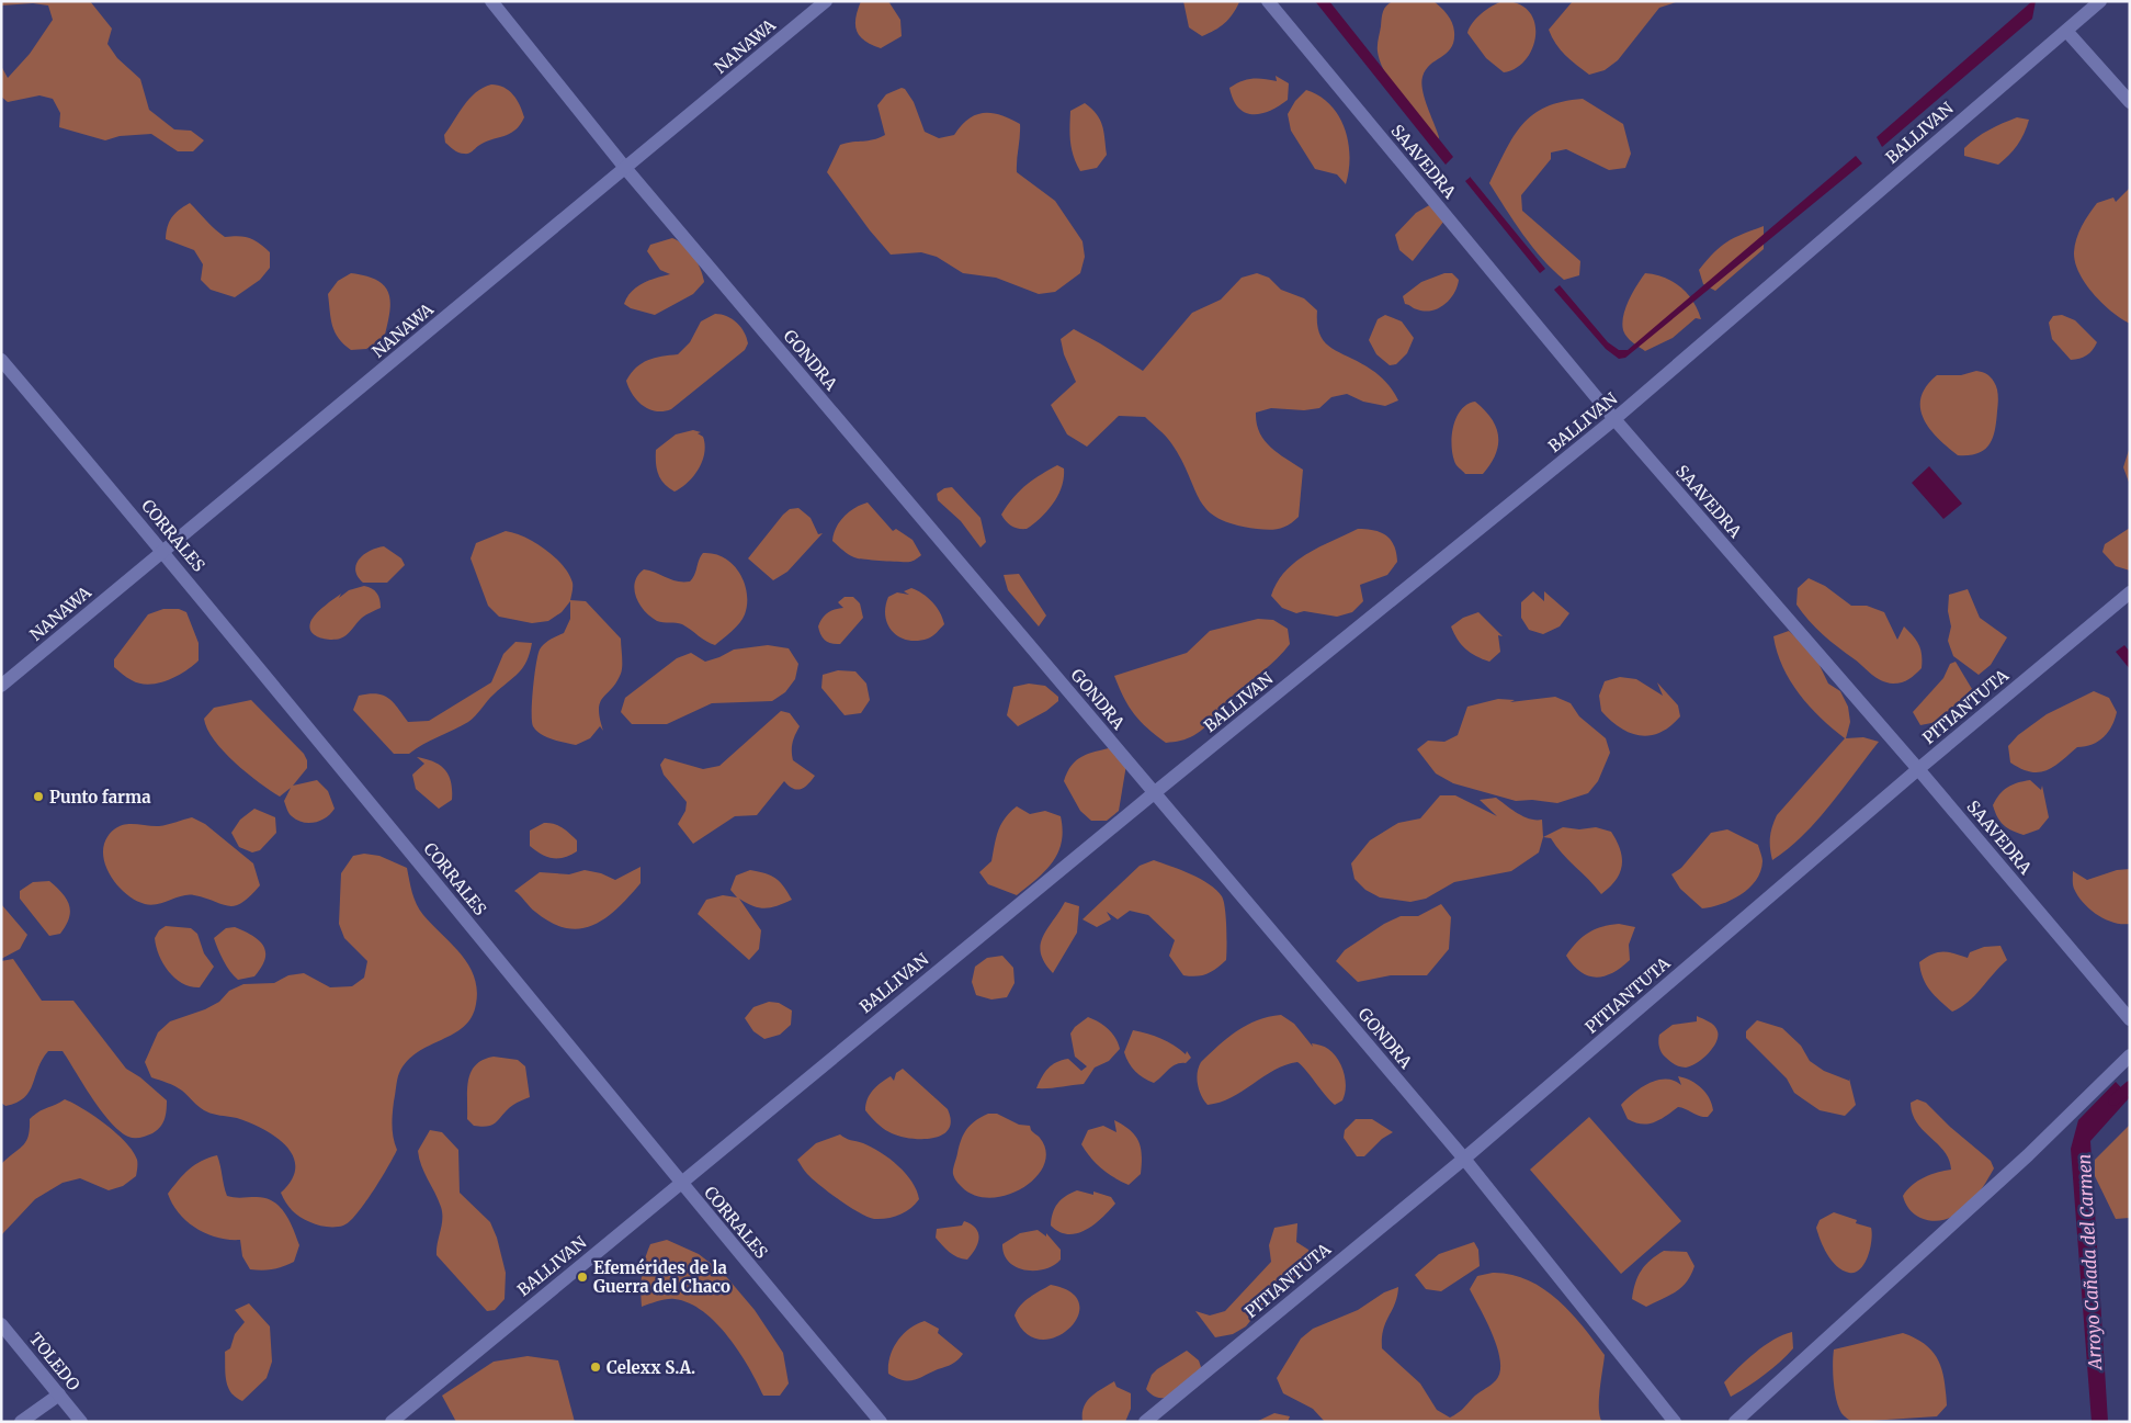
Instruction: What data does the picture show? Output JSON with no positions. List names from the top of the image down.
{
  "streets": {
    "street": [
      "NANAWA",
      "BALLIVAN",
      "SAAVEDRA",
      "GONDRA",
      "CORRALES",
      "PITIANTUTA",
      "TOLEDO"
    ]
  },
  "crossings": [
    ["NANAWA", "GONDRA"],
    ["NANAWA", "CORRALES"],
    ["BALLIVAN", "SAAVEDRA"],
    ["BALLIVAN", "GONDRA"],
    ["BALLIVAN", "CORRALES"],
    ["SAAVEDRA", "PITIANTUTA"],
    ["GONDRA", "PITIANTUTA"]
  ],
  "water": ["Arroyo Cañada del Carmen"],
  "places": ["Punto farma", "Efemérides de la Guerra del Chaco", "Celexx S.A."]
}
